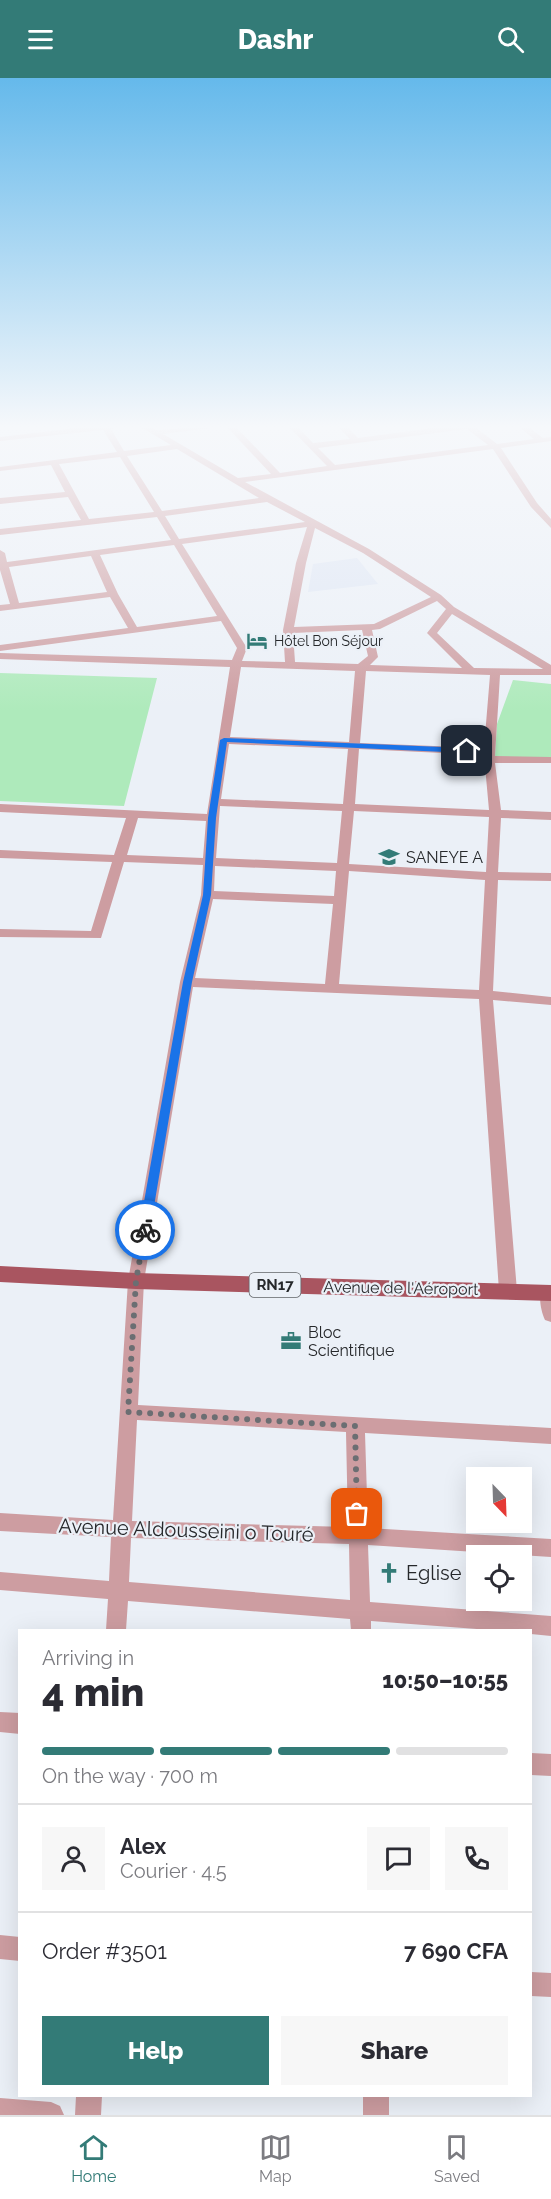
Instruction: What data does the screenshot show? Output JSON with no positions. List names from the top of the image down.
{
  "streets": {
    "main road": ["RN17", "Avenue de l'Aéroport"],
    "street": ["Avenue Aldousseini o Touré"]
  },
  "places": {
    "hotel": ["Hôtel Bon Séjour"],
    "school or university": ["SANEYE A"],
    "office": ["Bloc Scientifique"],
    "church": ["Eglise"]
  },
  "north": "bottom right",
  "page": {
    "header": "Dashr",
    "heading": ["4 min", "Arriving in", "10:50–10:55"],
    "panel": [
      "Alex",
      "Courier · 4.5",
      "Order #3501",
      "7 690 CFA"
    ],
    "bar": "On the way · 700 m",
    "buttons": ["Help", "Share"],
    "tabs": ["Home", "Map", "Saved"]
  }
}
